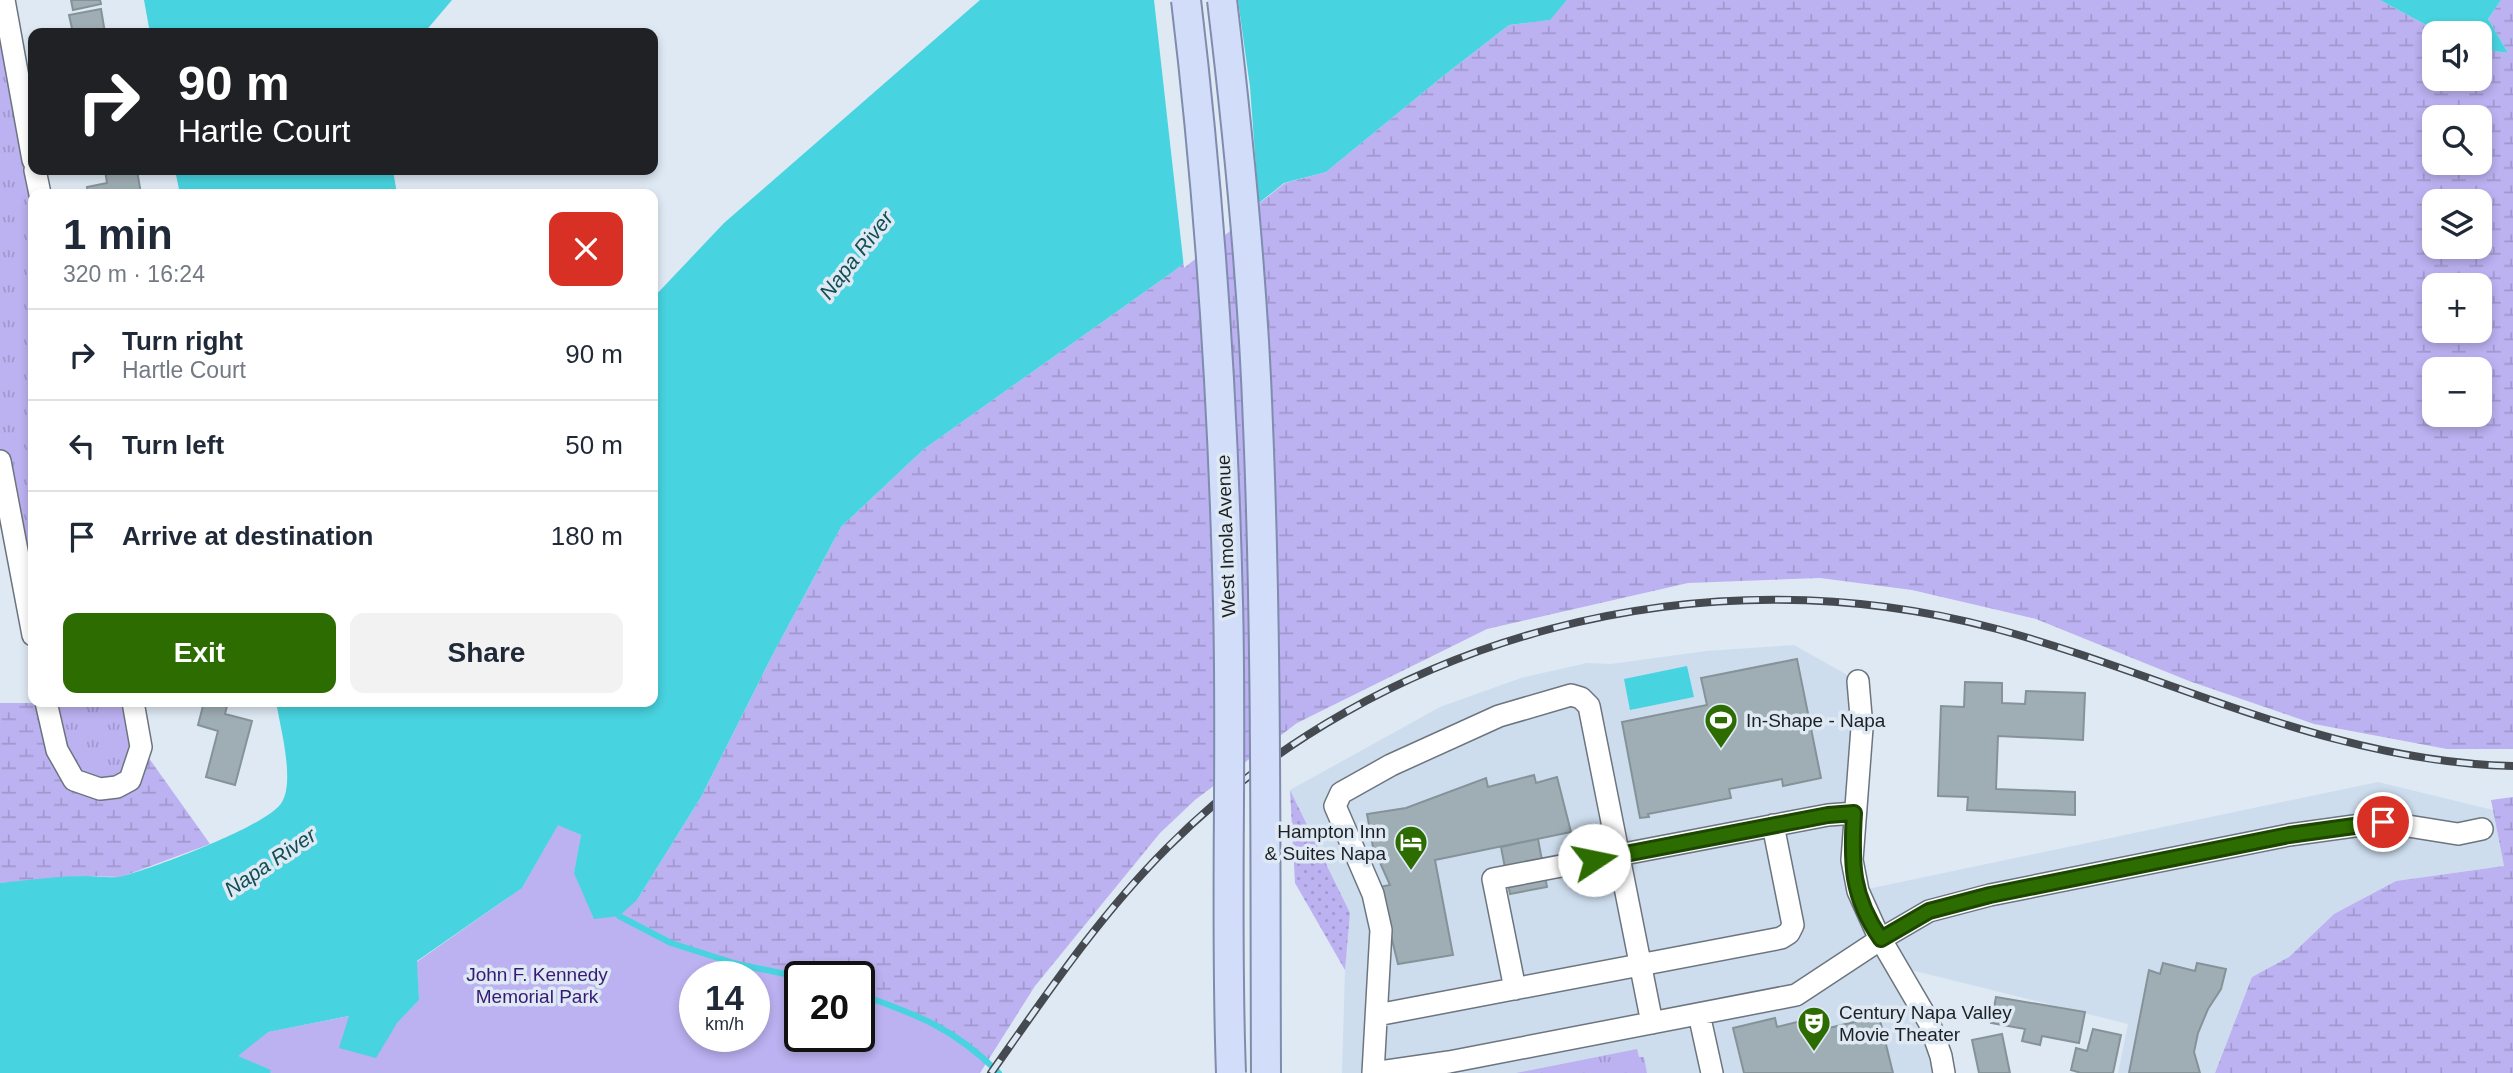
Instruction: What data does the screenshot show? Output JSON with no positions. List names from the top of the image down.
{
  "streets": {
    "main road": ["West Imola Avenue"]
  },
  "water": ["Napa River"],
  "parks": ["John F. Kennedy Memorial Park"],
  "places": {
    "sports": ["In-Shape - Napa"],
    "hotel": ["Hampton Inn & Suites Napa"],
    "theatre": ["Century Napa Valley Movie Theater"]
  },
  "page": {
    "map_buttons": ["+", "−"],
    "turn": ["90 m", "Hartle Court"],
    "heading": ["1 min", "320 m · 16:24"],
    "list": [
      {
        "name": "Turn right",
        "note": "Hartle Court",
        "value": "90 m"
      },
      {
        "name": "Turn left",
        "value": "50 m"
      },
      {
        "name": "Arrive at destination",
        "value": "180 m"
      }
    ],
    "buttons": ["Exit", "Share"],
    "speed": "14 km/h",
    "limit": "20"
  }
}
